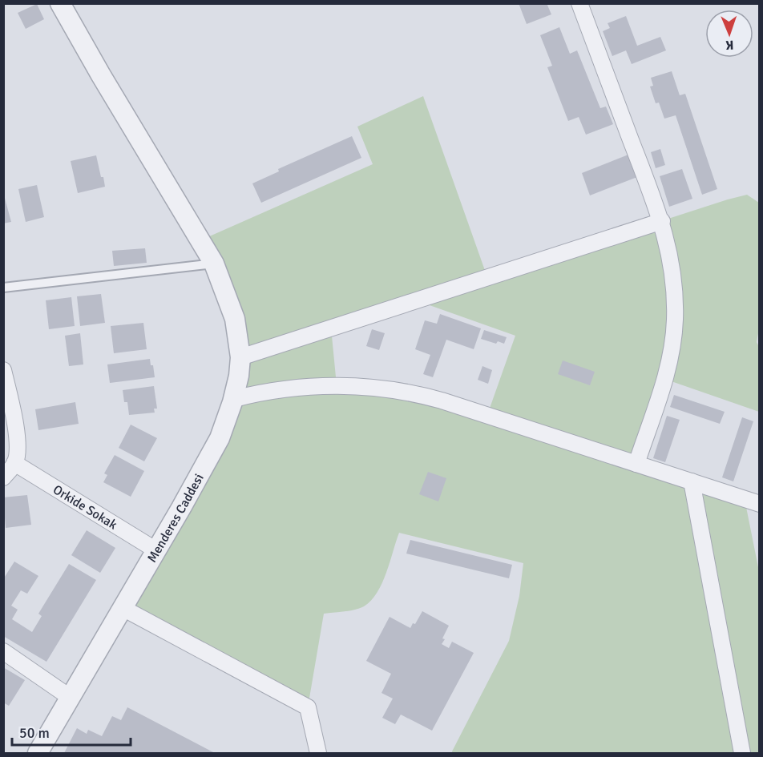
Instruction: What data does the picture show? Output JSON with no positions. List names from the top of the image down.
{
  "streets": {
    "street": ["Orkide Sokak", "Menderes Caddesi"]
  },
  "crossings": [
    ["Orkide Sokak", "Menderes Caddesi"]
  ],
  "scale_bar": "50 m",
  "north": "bottom"
}
